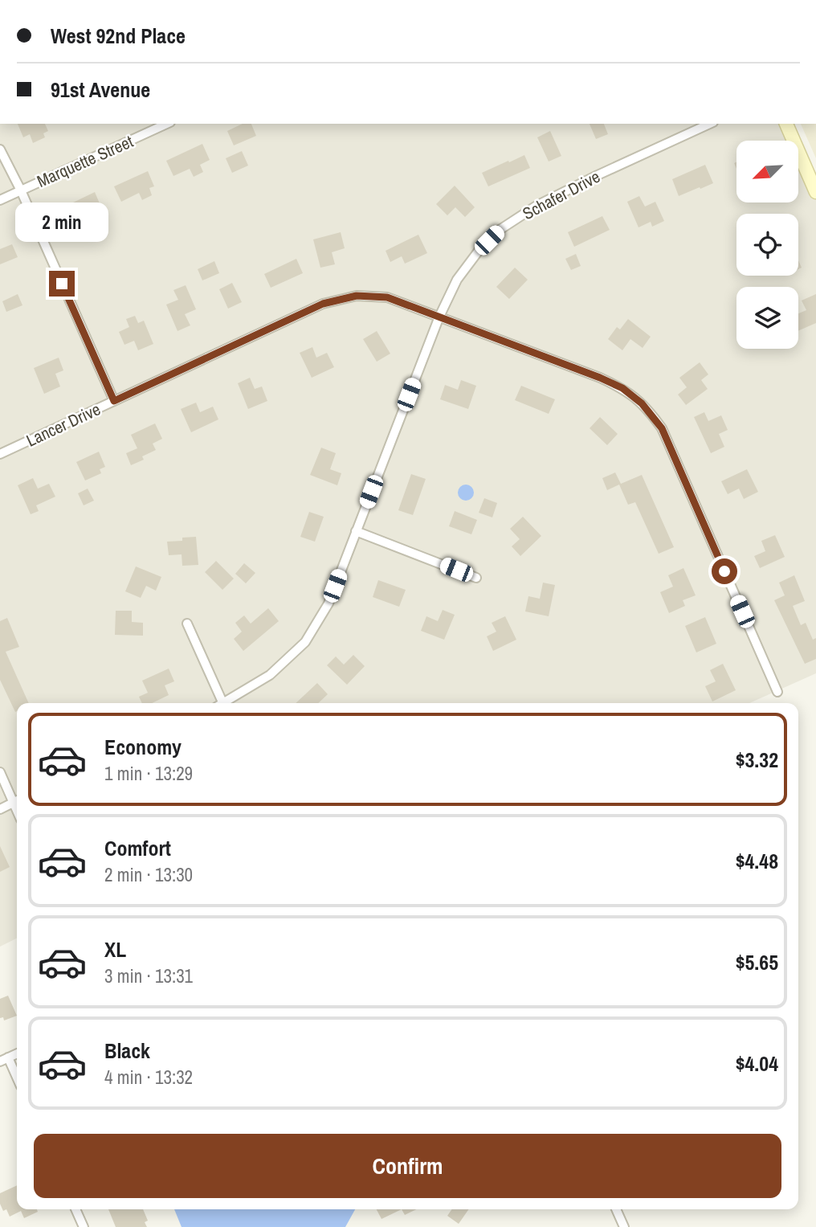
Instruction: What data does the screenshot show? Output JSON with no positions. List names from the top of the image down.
{
  "streets": {
    "street": ["Marquette Street", "Schafer Drive", "Lancer Drive"]
  },
  "crossings": [
    ["Schafer Drive", "Lancer Drive"]
  ],
  "north": "bottom left",
  "page": {
    "banner": ["West 92nd Place", "91st Avenue"],
    "bubble": "2 min",
    "list": [
      {
        "name": "Economy",
        "note": "1 min · 13:29",
        "value": "$3.32"
      },
      {
        "name": "Comfort",
        "note": "2 min · 13:30",
        "value": "$4.48"
      },
      {
        "name": "XL",
        "note": "3 min · 13:31",
        "value": "$5.65"
      },
      {
        "name": "Black",
        "note": "4 min · 13:32",
        "value": "$4.04"
      }
    ],
    "buttons": "Confirm"
  }
}
